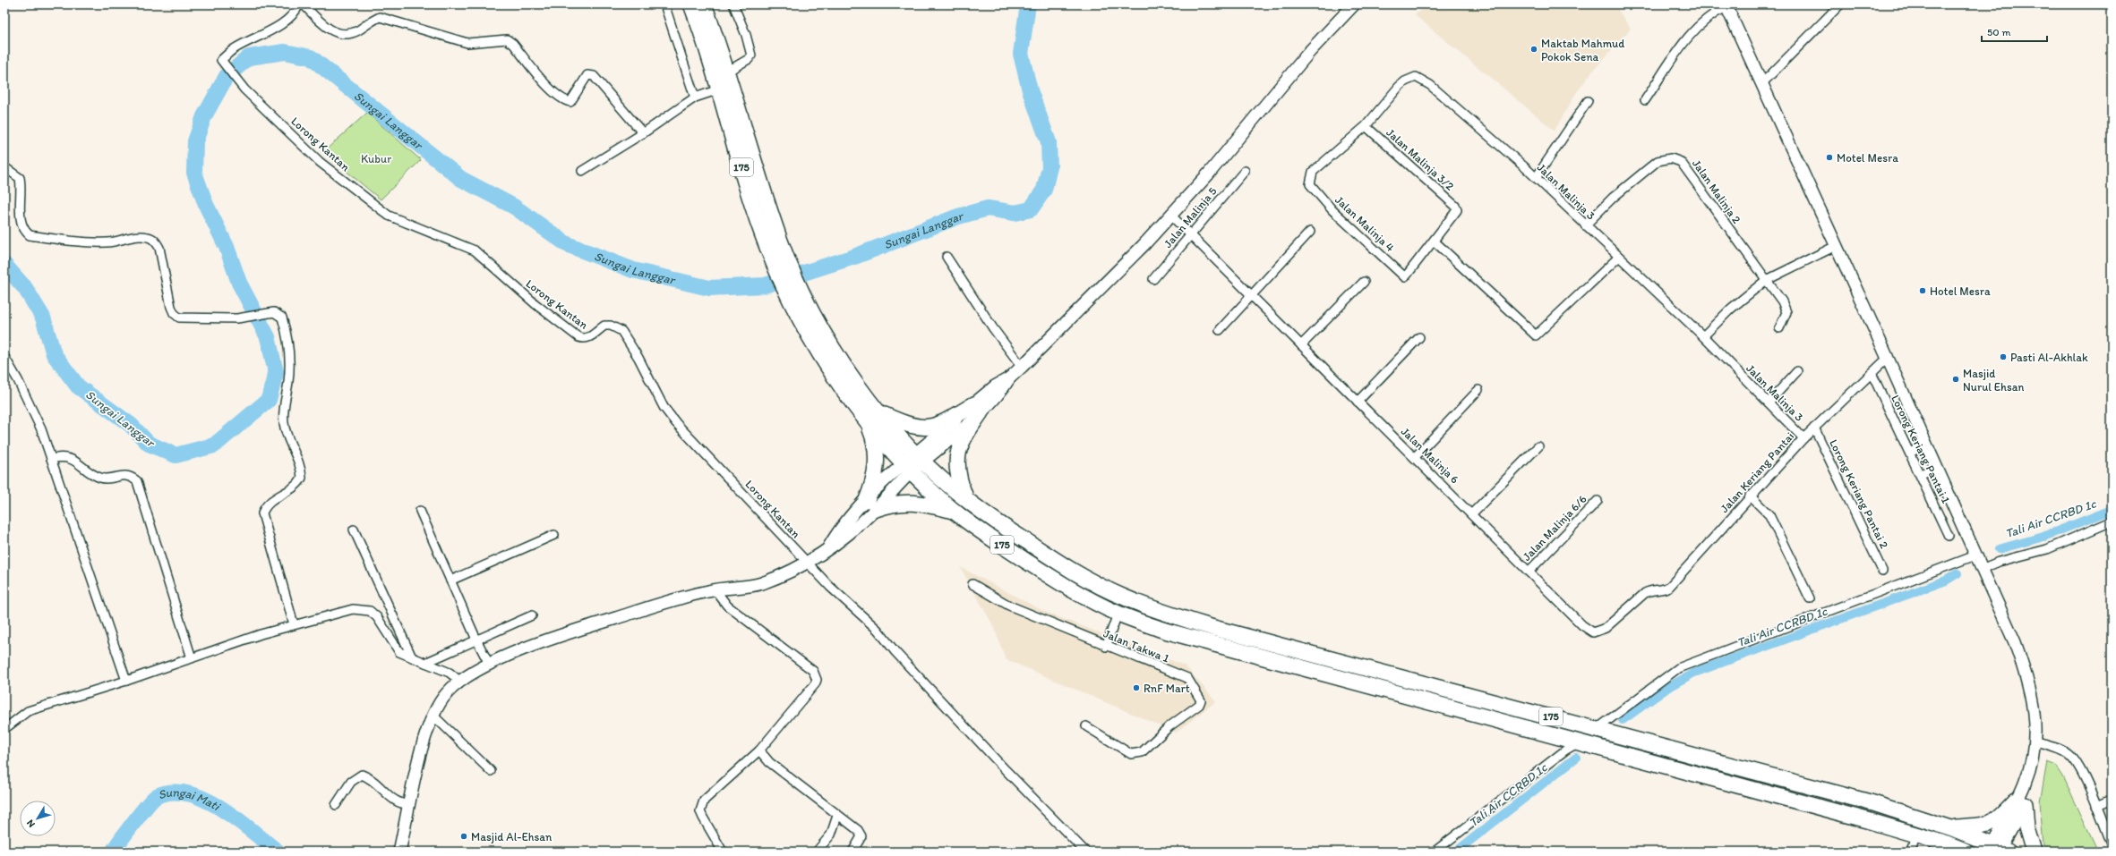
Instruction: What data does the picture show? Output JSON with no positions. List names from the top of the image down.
{
  "streets": {
    "highway": ["175"],
    "street": [
      "Lorong Kantan",
      "Jalan Malinja 3/2",
      "Jalan Malinja 3",
      "Jalan Malinja 2",
      "Jalan Malinja 5",
      "Jalan Malinja 4",
      "Lorong Keriang Pantai 1",
      "Jalan Malinja 6",
      "Jalan Keriang Pantai",
      "Lorong Keriang Pantai 2",
      "Jalan Malinja 6/6",
      "Jalan Takwa 1"
    ]
  },
  "crossings": [
    ["Jalan Malinja 3/2", "Jalan Malinja 3"],
    ["Jalan Malinja 3/2", "Jalan Malinja 4"],
    ["Jalan Malinja 3", "Jalan Malinja 2"],
    ["Jalan Malinja 3", "Jalan Malinja 4"],
    ["Jalan Malinja 3", "Jalan Keriang Pantai"],
    ["Jalan Malinja 5", "Jalan Malinja 6"],
    ["Lorong Keriang Pantai 1", "Jalan Keriang Pantai"],
    ["Jalan Malinja 6", "Jalan Keriang Pantai"],
    ["Jalan Malinja 6", "Jalan Malinja 6/6"],
    ["Jalan Keriang Pantai", "Lorong Keriang Pantai 2"]
  ],
  "water": ["Sungai Langgar", "Tali Air CCRBD 1c", "Sungai Mati"],
  "parks": ["Kubur"],
  "places": [
    "Maktab Mahmud Pokok Sena",
    "Motel Mesra",
    "Hotel Mesra",
    "Pasti Al-Akhlak",
    "Masjid Nurul Ehsan",
    "RnF Mart",
    "Masjid Al-Ehsan"
  ],
  "scale_bar": "50 m",
  "north": "bottom left"
}
